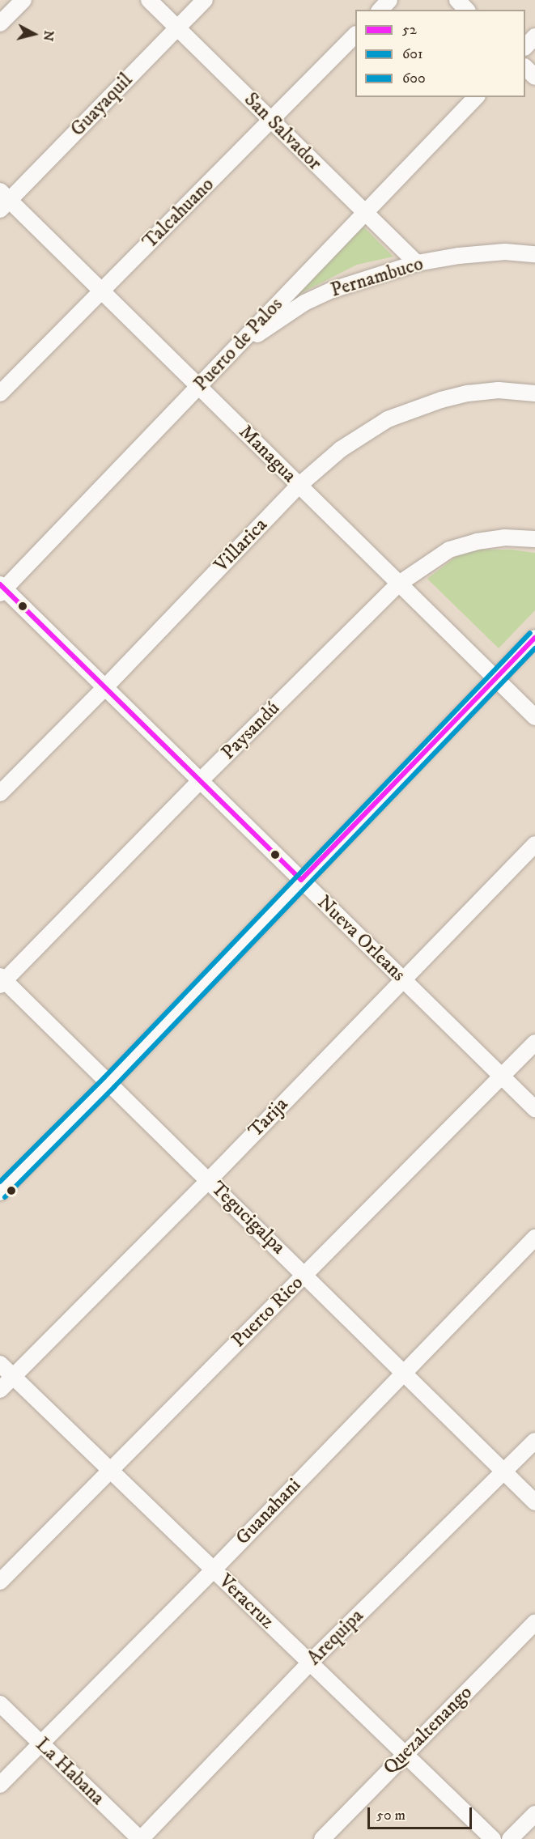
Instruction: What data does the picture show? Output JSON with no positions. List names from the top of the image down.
{
  "streets": {
    "street": [
      "Guayaquil",
      "San Salvador",
      "Talcahuano",
      "Pernambuco",
      "Puerto de Palos",
      "Managua",
      "Villarica",
      "Paysandú",
      "Nueva Orleans",
      "Tarija",
      "Tegucigalpa",
      "Puerto Rico",
      "Guanahani",
      "Veracruz",
      "Arequipa",
      "Quezaltenango",
      "La Habana"
    ]
  },
  "crossings": [
    ["Guayaquil", "San Salvador"],
    ["Guayaquil", "Managua"],
    ["San Salvador", "Talcahuano"],
    ["San Salvador", "Pernambuco"],
    ["San Salvador", "Puerto de Palos"],
    ["Talcahuano", "Managua"],
    ["Pernambuco", "Puerto de Palos"],
    ["Puerto de Palos", "Managua"],
    ["Puerto de Palos", "Nueva Orleans"],
    ["Managua", "Villarica"],
    ["Managua", "Paysandú"],
    ["Villarica", "Nueva Orleans"],
    ["Paysandú", "Nueva Orleans"],
    ["Paysandú", "Tegucigalpa"],
    ["Nueva Orleans", "Tarija"],
    ["Nueva Orleans", "Puerto Rico"],
    ["Tarija", "Tegucigalpa"],
    ["Tarija", "Veracruz"],
    ["Tegucigalpa", "Puerto Rico"],
    ["Tegucigalpa", "Guanahani"],
    ["Tegucigalpa", "Arequipa"],
    ["Puerto Rico", "Veracruz"],
    ["Guanahani", "Veracruz"],
    ["Guanahani", "La Habana"],
    ["Veracruz", "Arequipa"],
    ["Veracruz", "Quezaltenango"],
    ["Arequipa", "La Habana"]
  ],
  "lines": ["transit line 52", "transit line 600", "transit line 601"],
  "legend": ["52", "601", "600"],
  "scale_bar": "50 m",
  "north": "right"
}
